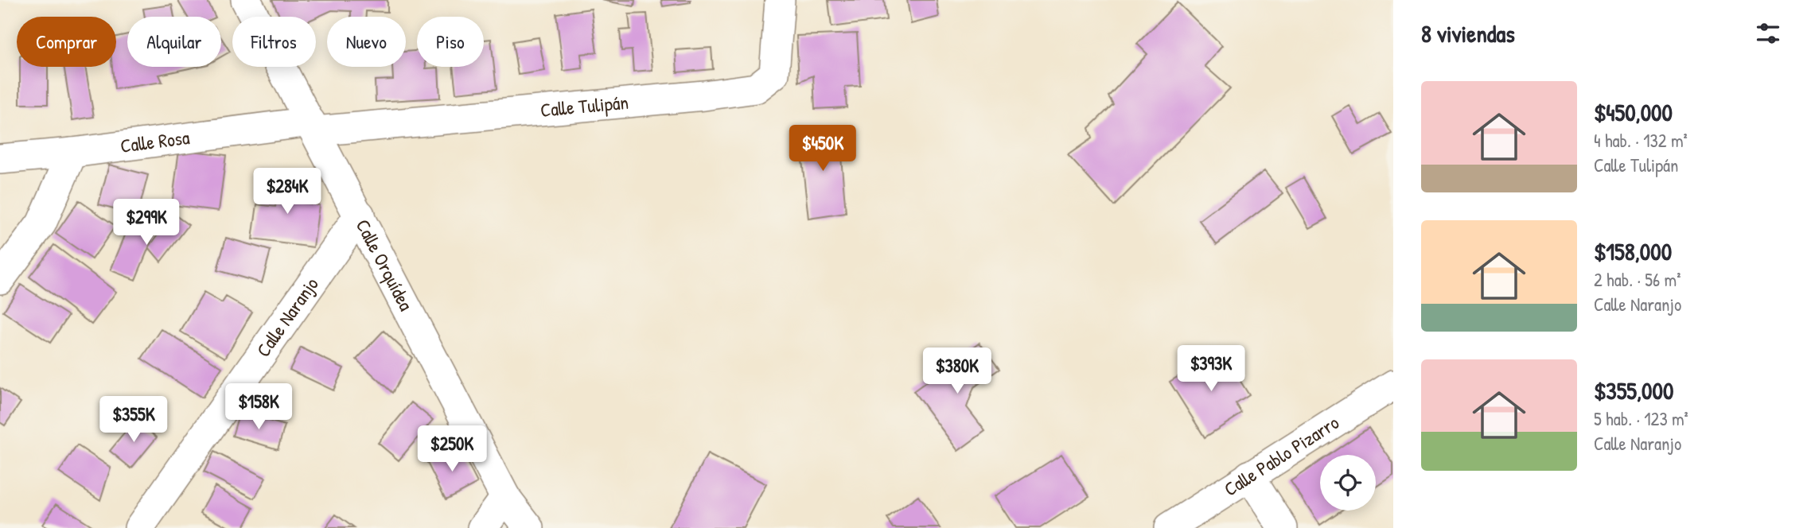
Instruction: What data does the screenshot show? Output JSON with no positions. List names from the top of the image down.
{
  "streets": {
    "street": [
      "Calle Tulipán",
      "Calle Rosa",
      "Calle Orquídea",
      "Calle Naranjo",
      "Calle Pablo Pizarro"
    ]
  },
  "crossings": [
    ["Calle Tulipán", "Calle Rosa"],
    ["Calle Tulipán", "Calle Orquídea"],
    ["Calle Rosa", "Calle Orquídea"],
    ["Calle Orquídea", "Calle Naranjo"]
  ],
  "page": {
    "heading": "8 viviendas",
    "chip": [
      "Comprar",
      "Alquilar",
      "Filtros",
      "Nuevo",
      "Piso"
    ],
    "list": [
      {
        "name": "$450,000",
        "note": "4 hab. · 132 m² · Calle Tulipán"
      },
      {
        "name": "$158,000",
        "note": "2 hab. · 56 m² · Calle Naranjo"
      },
      {
        "name": "$355,000",
        "note": "5 hab. · 123 m² · Calle Naranjo"
      }
    ],
    "price": [
      "$450K",
      "$284K",
      "$299K",
      "$393K",
      "$380K",
      "$158K",
      "$355K",
      "$250K"
    ]
  }
}
